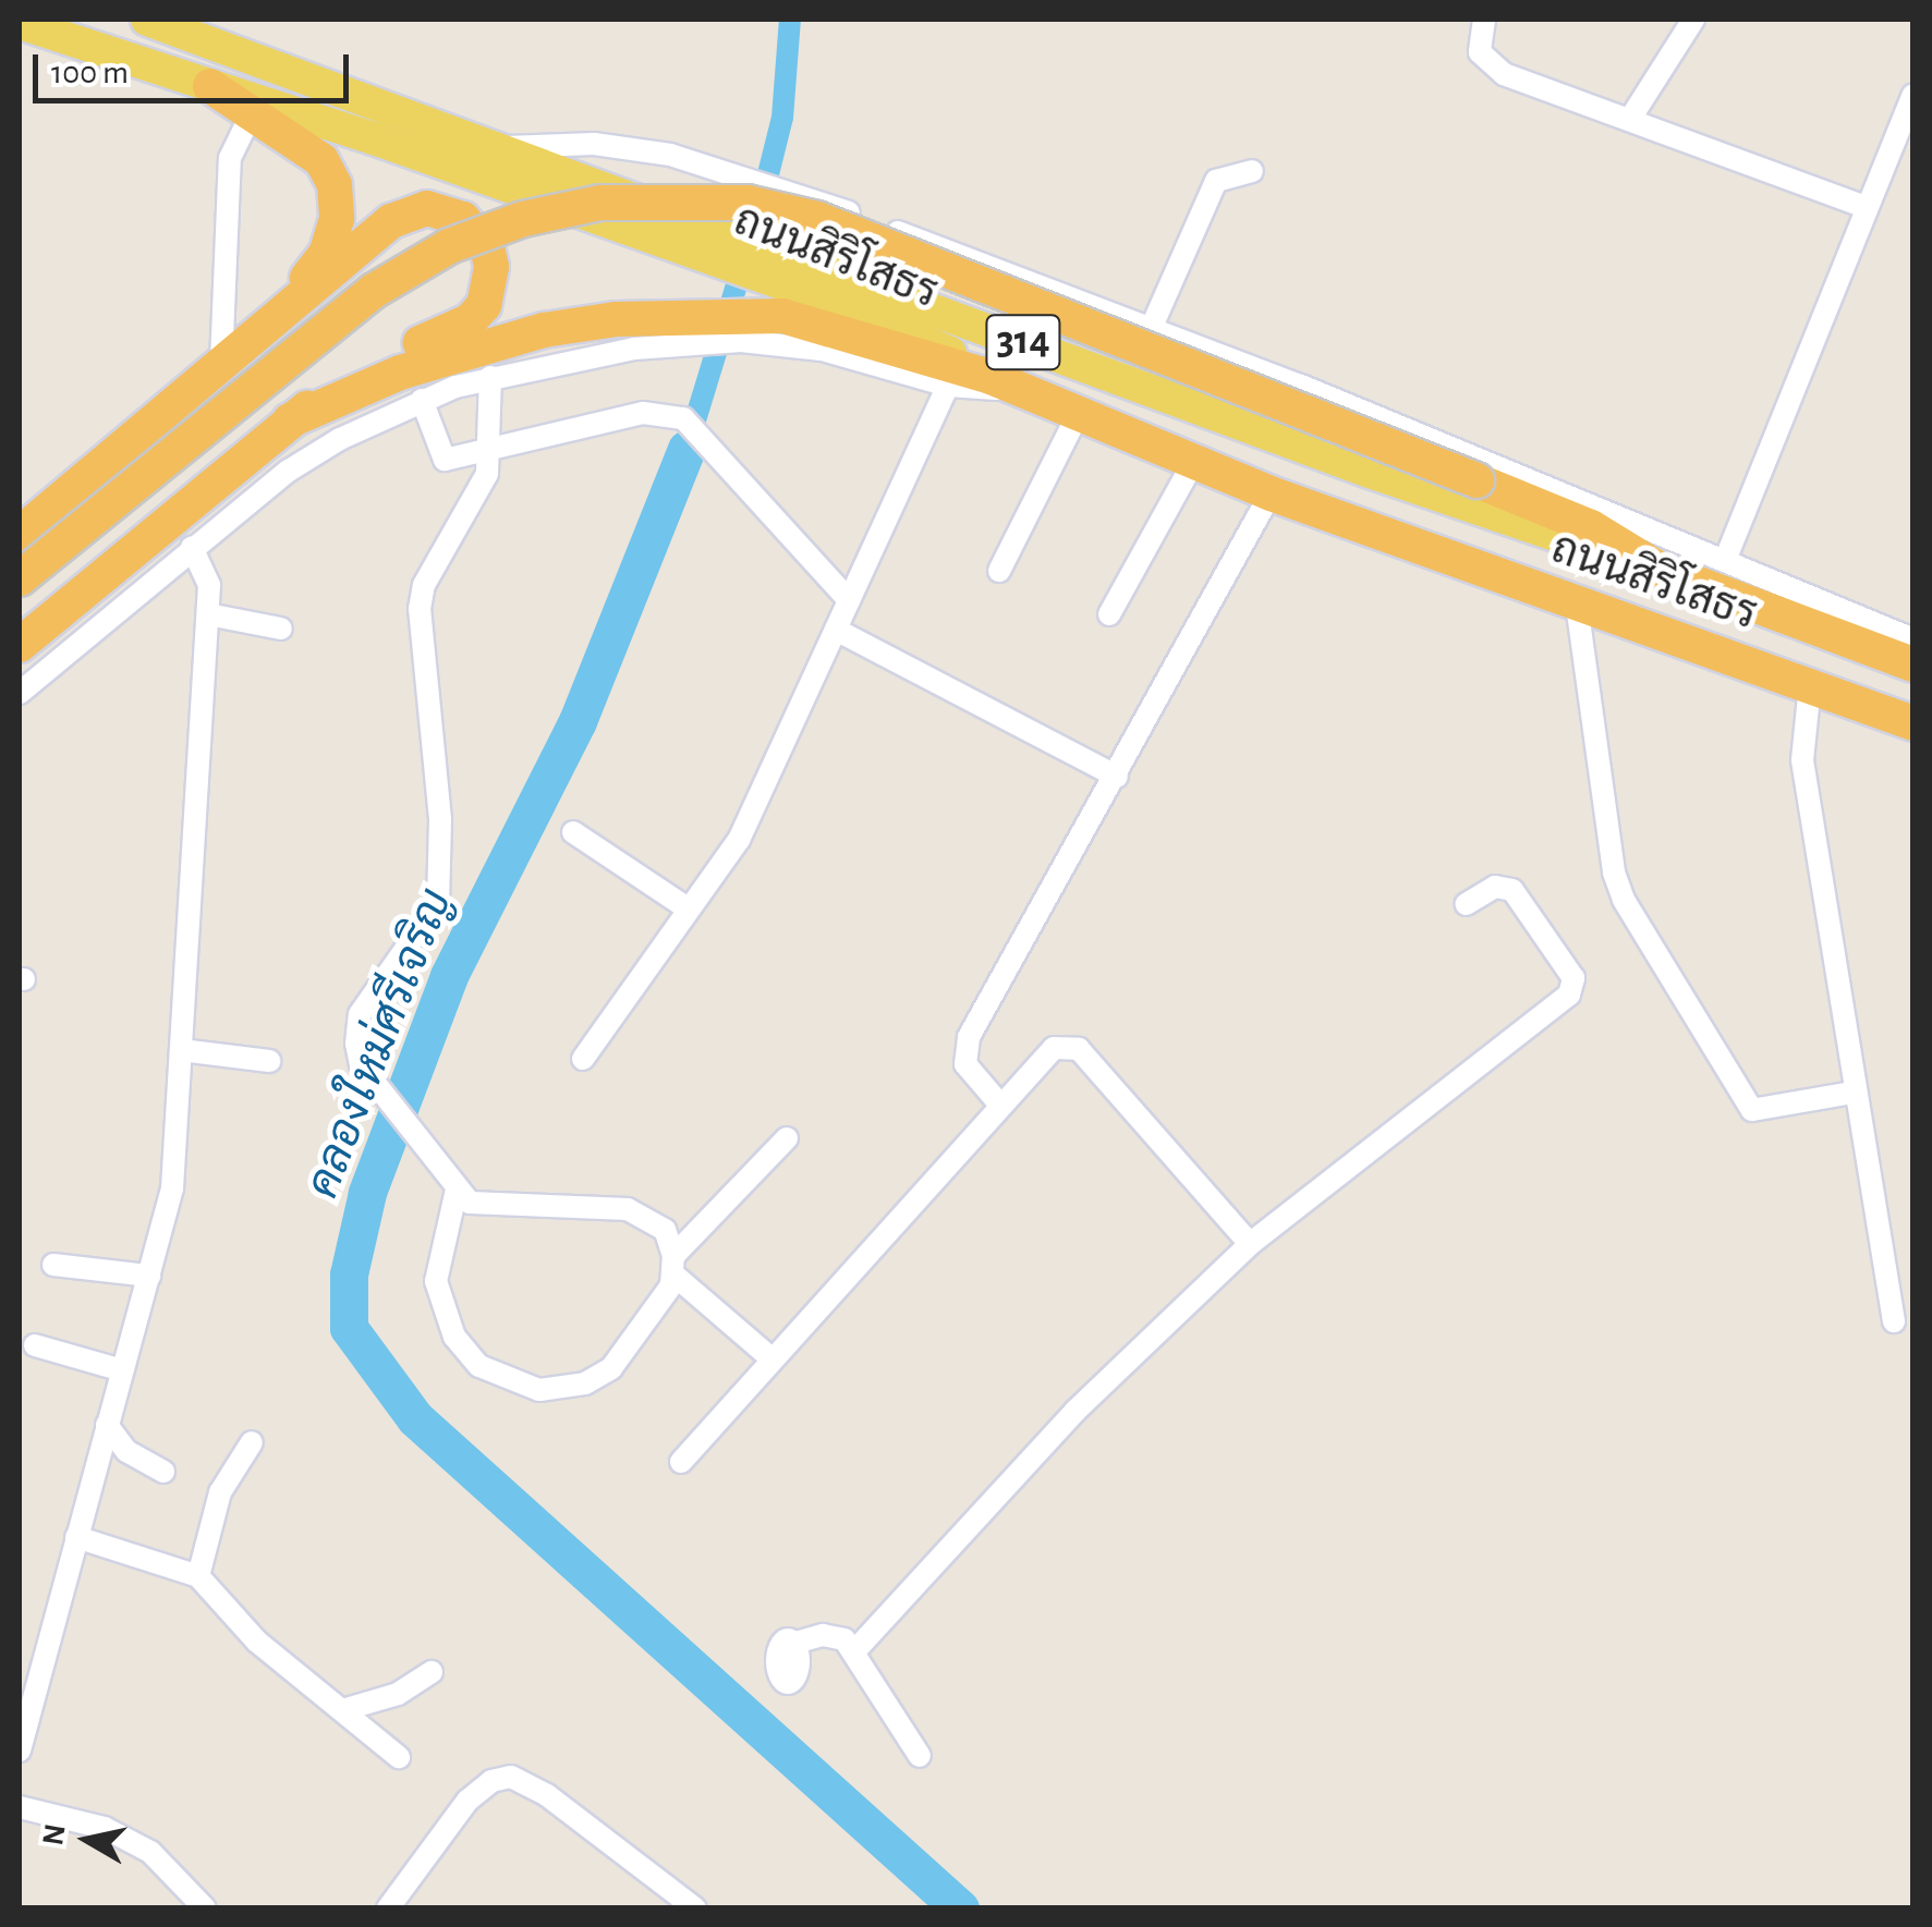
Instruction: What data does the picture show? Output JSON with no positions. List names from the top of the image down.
{
  "streets": {
    "highway": ["ถนนสิริโสธร", "314"]
  },
  "water": ["คลองใหม่ศรีเจริญ"],
  "scale_bar": "100 m",
  "north": "left"
}
